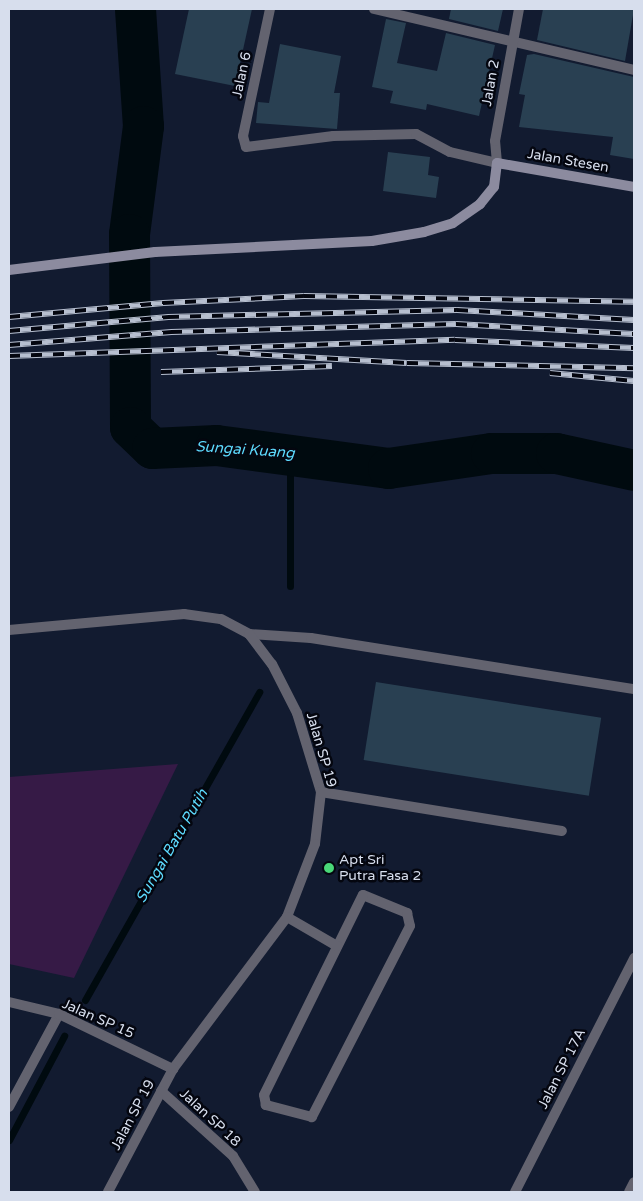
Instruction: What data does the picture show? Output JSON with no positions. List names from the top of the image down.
{
  "streets": {
    "main road": ["Jalan Stesen"],
    "street": [
      "Jalan 6",
      "Jalan 2",
      "Jalan SP 19",
      "Jalan SP 15",
      "Jalan SP 17A",
      "Jalan SP 18"
    ]
  },
  "crossings": [
    ["Jalan 6", "Jalan 2"],
    ["Jalan 6", "Jalan Stesen"],
    ["Jalan 2", "Jalan Stesen"],
    ["Jalan SP 19", "Jalan SP 15"],
    ["Jalan SP 19", "Jalan SP 18"]
  ],
  "water": ["Sungai Kuang", "Sungai Batu Putih"],
  "places": ["Apt Sri Putra Fasa 2"]
}
